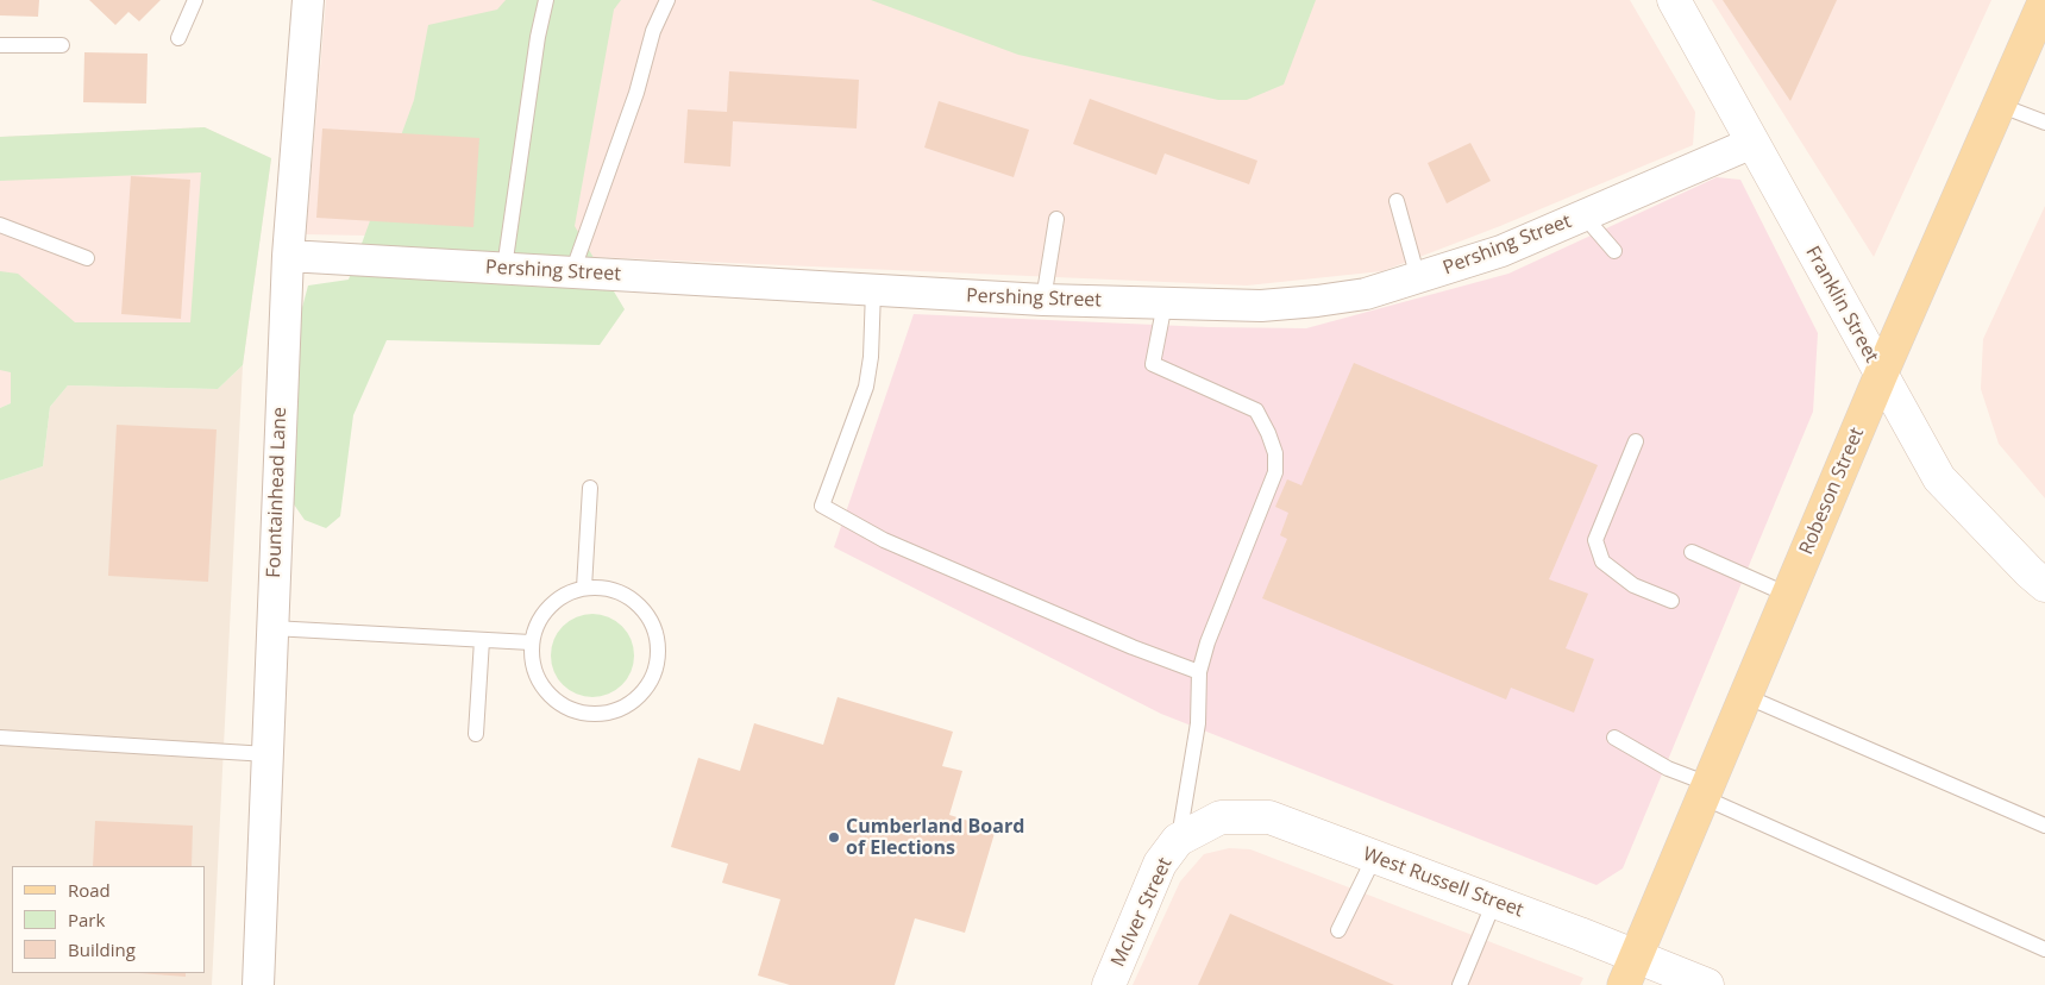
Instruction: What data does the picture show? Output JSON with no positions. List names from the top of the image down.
{
  "streets": {
    "main road": ["Robeson Street"],
    "street": [
      "Pershing Street",
      "Franklin Street",
      "Fountainhead Lane",
      "West Russell Street",
      "McIver Street"
    ]
  },
  "crossings": [
    ["Pershing Street", "Franklin Street"],
    ["Pershing Street", "Fountainhead Lane"],
    ["Franklin Street", "Robeson Street"],
    ["Robeson Street", "West Russell Street"],
    ["West Russell Street", "McIver Street"]
  ],
  "places": ["Cumberland Board of Elections"],
  "legend": ["Road", "Park", "Building"]
}
